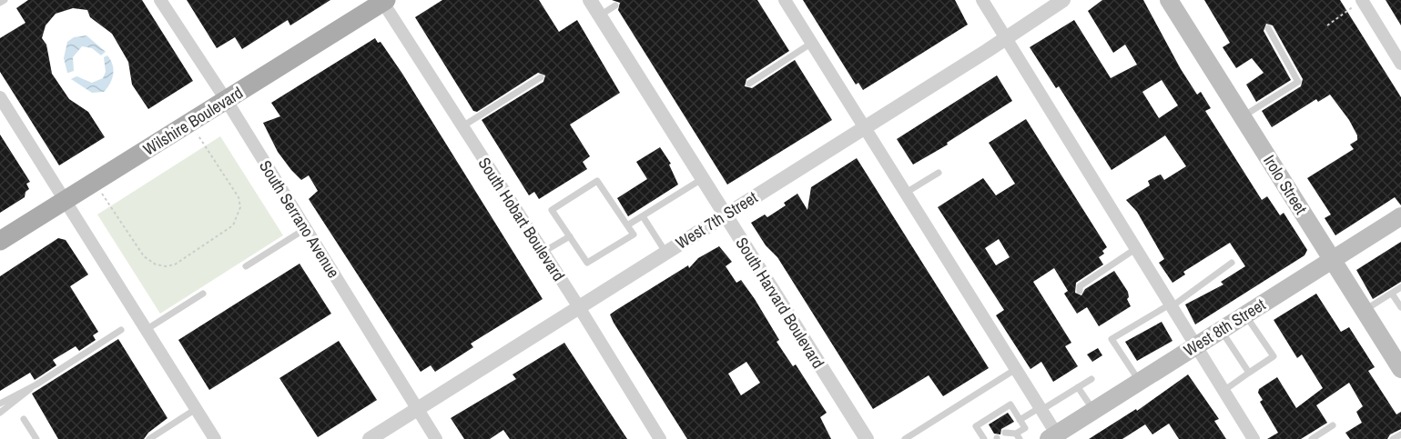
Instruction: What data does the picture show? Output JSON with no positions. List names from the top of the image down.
{
  "streets": {
    "main road": ["Wilshire Boulevard", "Irolo Street", "West 8th Street"],
    "street": [
      "South Serrano Avenue",
      "South Hobart Boulevard",
      "West 7th Street",
      "South Harvard Boulevard"
    ]
  },
  "crossings": [
    ["Wilshire Boulevard", "South Serrano Avenue"],
    ["Wilshire Boulevard", "South Hobart Boulevard"],
    ["Irolo Street", "West 8th Street"],
    ["South Serrano Avenue", "West 7th Street"],
    ["South Hobart Boulevard", "West 7th Street"],
    ["West 7th Street", "South Harvard Boulevard"]
  ]
}
